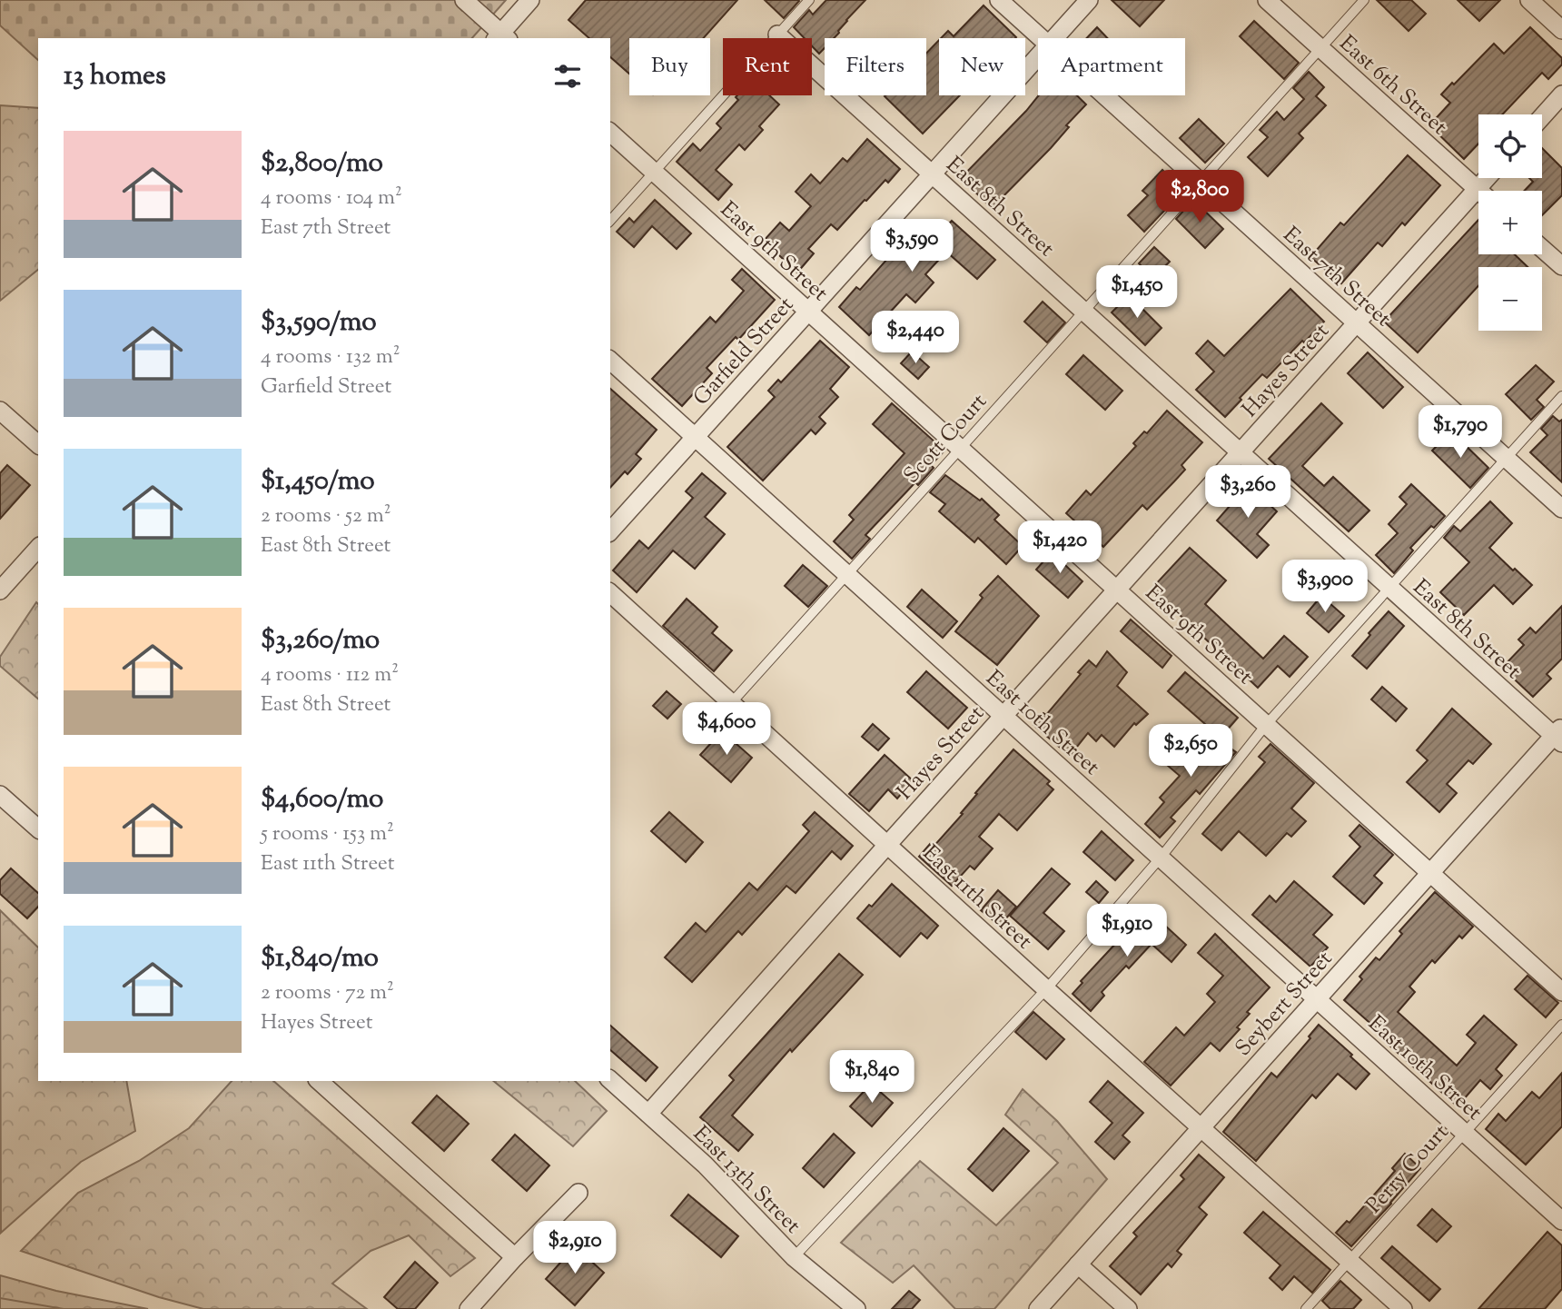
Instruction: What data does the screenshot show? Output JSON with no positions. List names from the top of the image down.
{
  "streets": {
    "street": [
      "East 6th Street",
      "East 8th Street",
      "East 9th Street",
      "East 7th Street",
      "Garfield Street",
      "Hayes Street",
      "East 10th Street",
      "East 11th Street",
      "Seybert Street",
      "East 13th Street"
    ],
    "lane": ["Scott Court", "Perry Court"]
  },
  "crossings": [
    ["East 6th Street", "Hayes Street"],
    ["East 6th Street", "Scott Court"],
    ["East 8th Street", "Garfield Street"],
    ["East 8th Street", "Hayes Street"],
    ["East 8th Street", "Scott Court"],
    ["East 8th Street", "Seybert Street"],
    ["East 9th Street", "Garfield Street"],
    ["East 9th Street", "Hayes Street"],
    ["East 9th Street", "Scott Court"],
    ["East 9th Street", "Seybert Street"],
    ["East 7th Street", "Hayes Street"],
    ["East 7th Street", "Scott Court"],
    ["Garfield Street", "East 10th Street"],
    ["Hayes Street", "East 10th Street"],
    ["Hayes Street", "East 11th Street"],
    ["Hayes Street", "East 13th Street"],
    ["Scott Court", "East 10th Street"],
    ["Scott Court", "East 11th Street"],
    ["East 10th Street", "Seybert Street"],
    ["East 10th Street", "Perry Court"],
    ["East 11th Street", "Seybert Street"],
    ["East 11th Street", "Perry Court"]
  ],
  "page": {
    "chip": [
      "Buy",
      "Rent",
      "Filters",
      "New",
      "Apartment"
    ],
    "heading": "13 homes",
    "map_buttons": ["+", "−"],
    "list": [
      {
        "name": "$2,800/mo",
        "note": "4 rooms · 104 m² · East 7th Street"
      },
      {
        "name": "$3,590/mo",
        "note": "4 rooms · 132 m² · Garfield Street"
      },
      {
        "name": "$1,450/mo",
        "note": "2 rooms · 52 m² · East 8th Street"
      },
      {
        "name": "$3,260/mo",
        "note": "4 rooms · 112 m² · East 8th Street"
      },
      {
        "name": "$4,600/mo",
        "note": "5 rooms · 153 m² · East 11th Street"
      },
      {
        "name": "$1,840/mo",
        "note": "2 rooms · 72 m² · Hayes Street"
      }
    ],
    "price": [
      "$2,800",
      "$3,590",
      "$1,450",
      "$2,440",
      "$1,790",
      "$3,260",
      "$1,420",
      "$3,900",
      "$4,600",
      "$2,650",
      "$1,910",
      "$1,840",
      "$2,910"
    ]
  }
}
